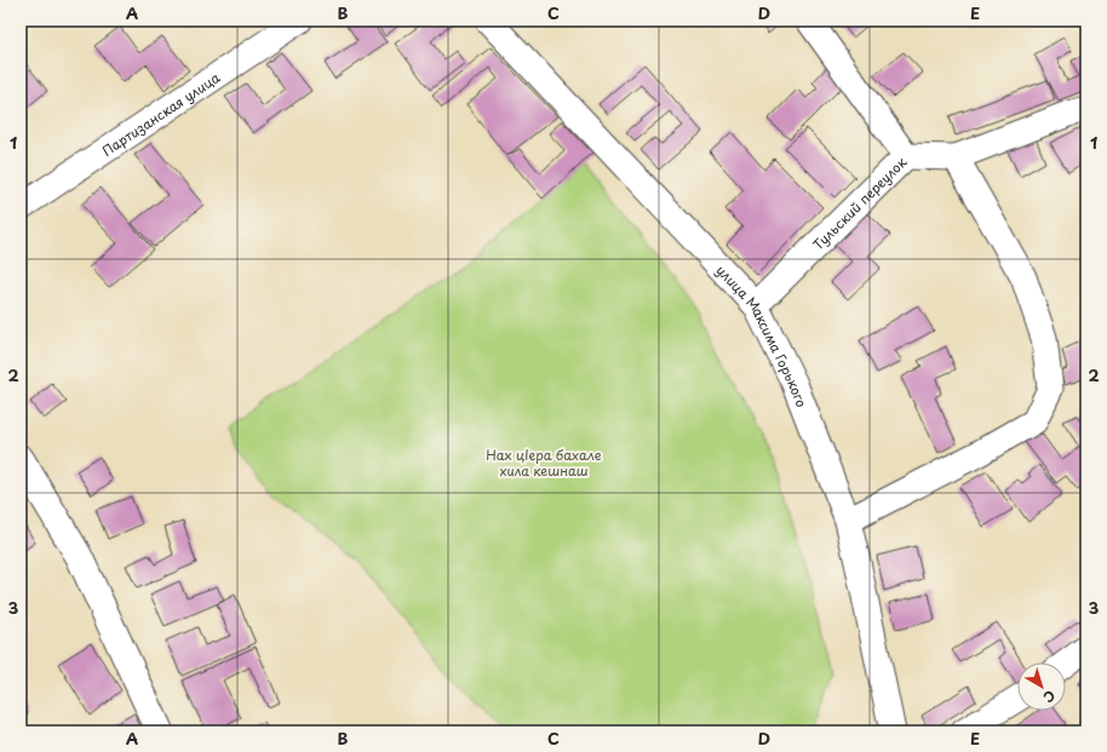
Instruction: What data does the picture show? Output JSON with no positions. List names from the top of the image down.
{
  "streets": {
    "street": ["Партизанская улица", "Тульский переулок", "улица Максима Горького"]
  },
  "crossings": [
    ["Тульский переулок", "улица Максима Горького"]
  ],
  "parks": ["Нах цIера бахале хила кешнаш"],
  "north": "bottom right",
  "grid": {
    "columns": [
      "A",
      "B",
      "C",
      "D",
      "E"
    ],
    "rows": ["1", "2", "3"]
  }
}
